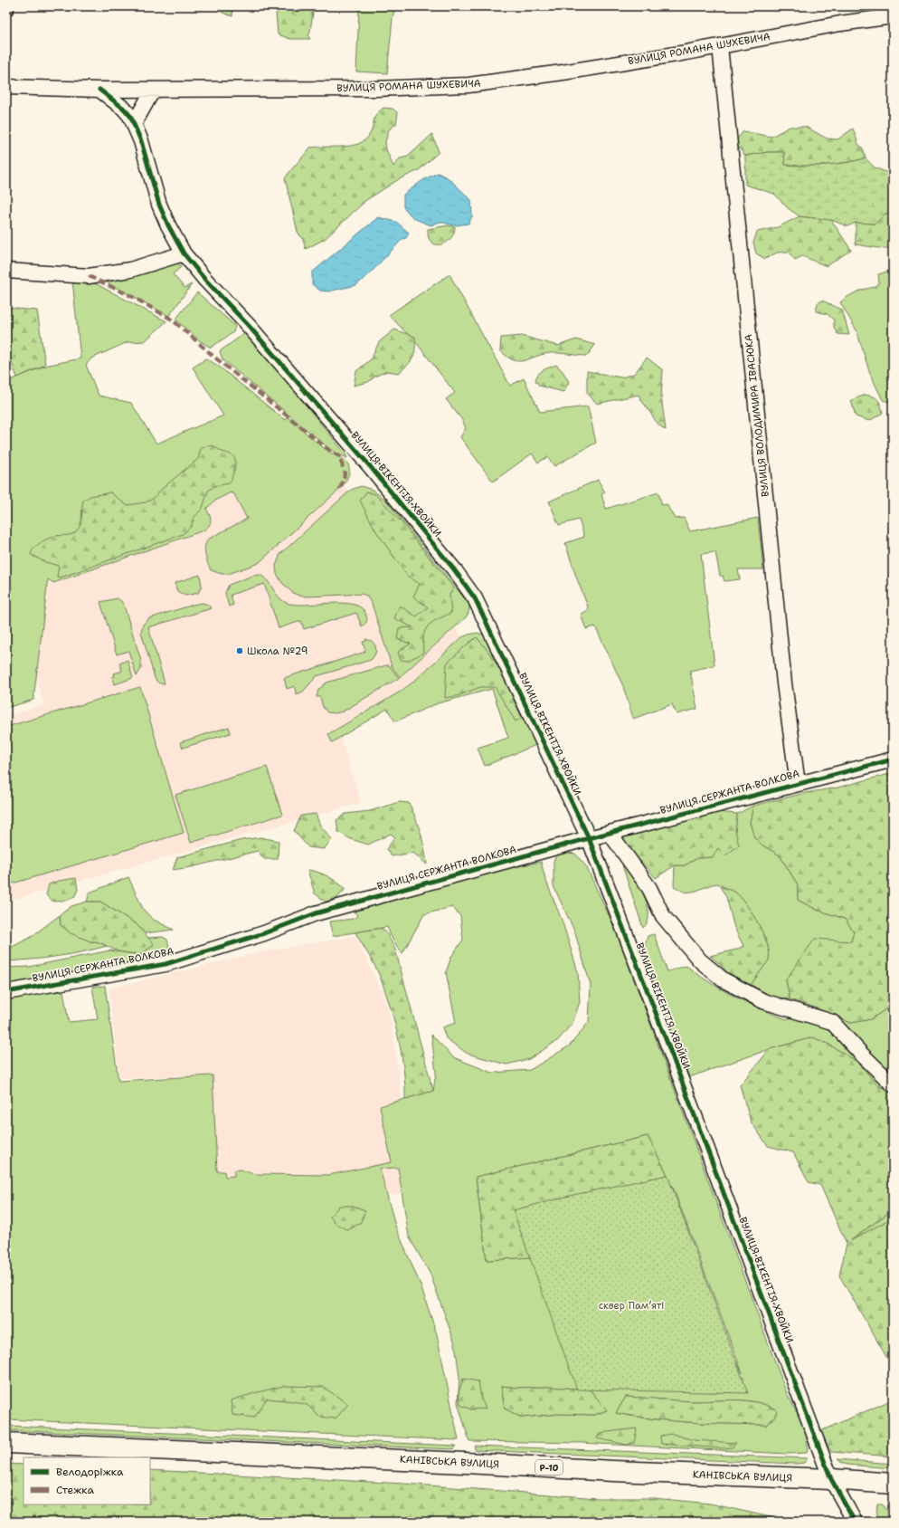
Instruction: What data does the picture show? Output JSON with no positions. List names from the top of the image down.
{
  "streets": {
    "main road": ["КАНІВСЬКА ВУЛИЦЯ", "Р-10"],
    "street": [
      "ВУЛИЦЯ РОМАНА ШУХЕВИЧА",
      "ВУЛИЦЯ ВОЛОДИМИРА ІВАСЮКА",
      "ВУЛИЦЯ ВІКЕНТІЯ ХВОЙКИ",
      "ВУЛИЦЯ СЕРЖАНТА ВОЛКОВА"
    ]
  },
  "crossings": [
    ["ВУЛИЦЯ РОМАНА ШУХЕВИЧА", "ВУЛИЦЯ ВОЛОДИМИРА ІВАСЮКА"],
    ["ВУЛИЦЯ РОМАНА ШУХЕВИЧА", "ВУЛИЦЯ ВІКЕНТІЯ ХВОЙКИ"],
    ["ВУЛИЦЯ ВОЛОДИМИРА ІВАСЮКА", "ВУЛИЦЯ СЕРЖАНТА ВОЛКОВА"],
    ["ВУЛИЦЯ ВІКЕНТІЯ ХВОЙКИ", "ВУЛИЦЯ СЕРЖАНТА ВОЛКОВА"],
    ["ВУЛИЦЯ ВІКЕНТІЯ ХВОЙКИ", "КАНІВСЬКА ВУЛИЦЯ"]
  ],
  "parks": ["сквер Памʼяті"],
  "places": ["Школа №29"],
  "legend": ["Велодоріжка", "Стежка"]
}
